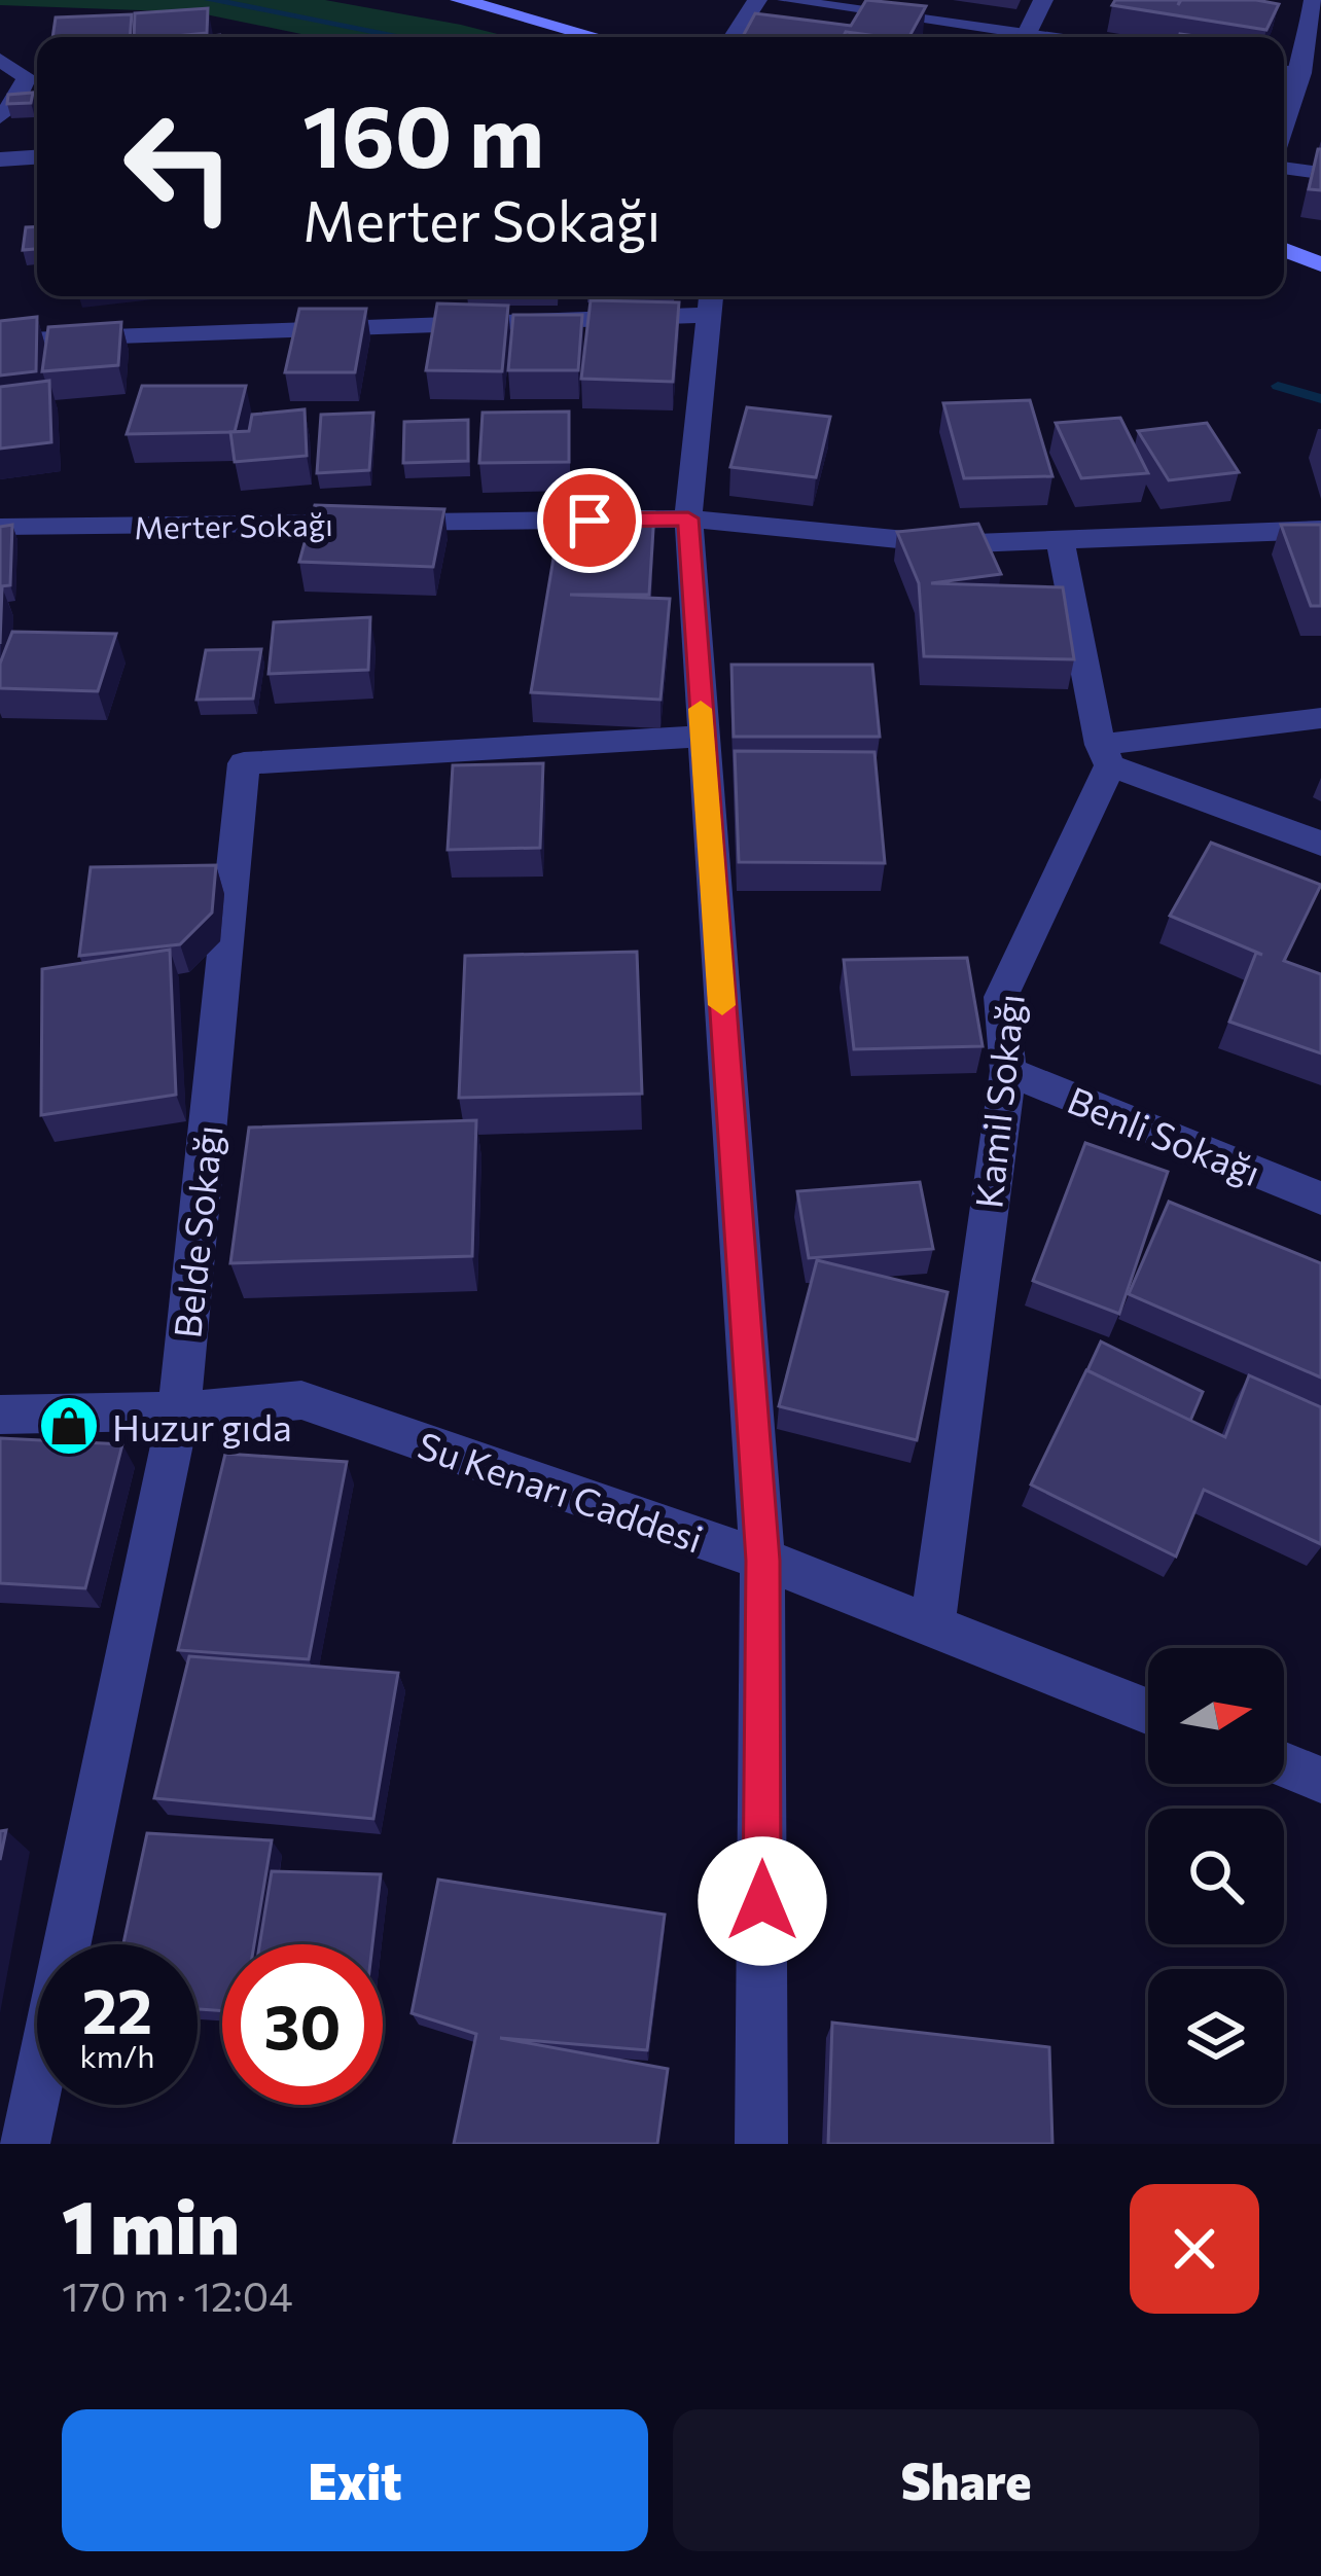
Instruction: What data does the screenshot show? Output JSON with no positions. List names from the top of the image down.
{
  "streets": {
    "street": [
      "Merter Sokağı",
      "Kamil Sokağı",
      "Benli Sokağı",
      "Belde Sokağı",
      "Su Kenarı Caddesi"
    ]
  },
  "crossings": [
    ["Kamil Sokağı", "Benli Sokağı"],
    ["Kamil Sokağı", "Su Kenarı Caddesi"],
    ["Belde Sokağı", "Su Kenarı Caddesi"]
  ],
  "places": {
    "shop": ["Huzur gıda"]
  },
  "north": "right",
  "page": {
    "turn": ["160 m", "Merter Sokağı"],
    "speed": "22 km/h",
    "limit": "30",
    "heading": ["1 min", "170 m · 12:04"],
    "buttons": ["Exit", "Share"]
  }
}
